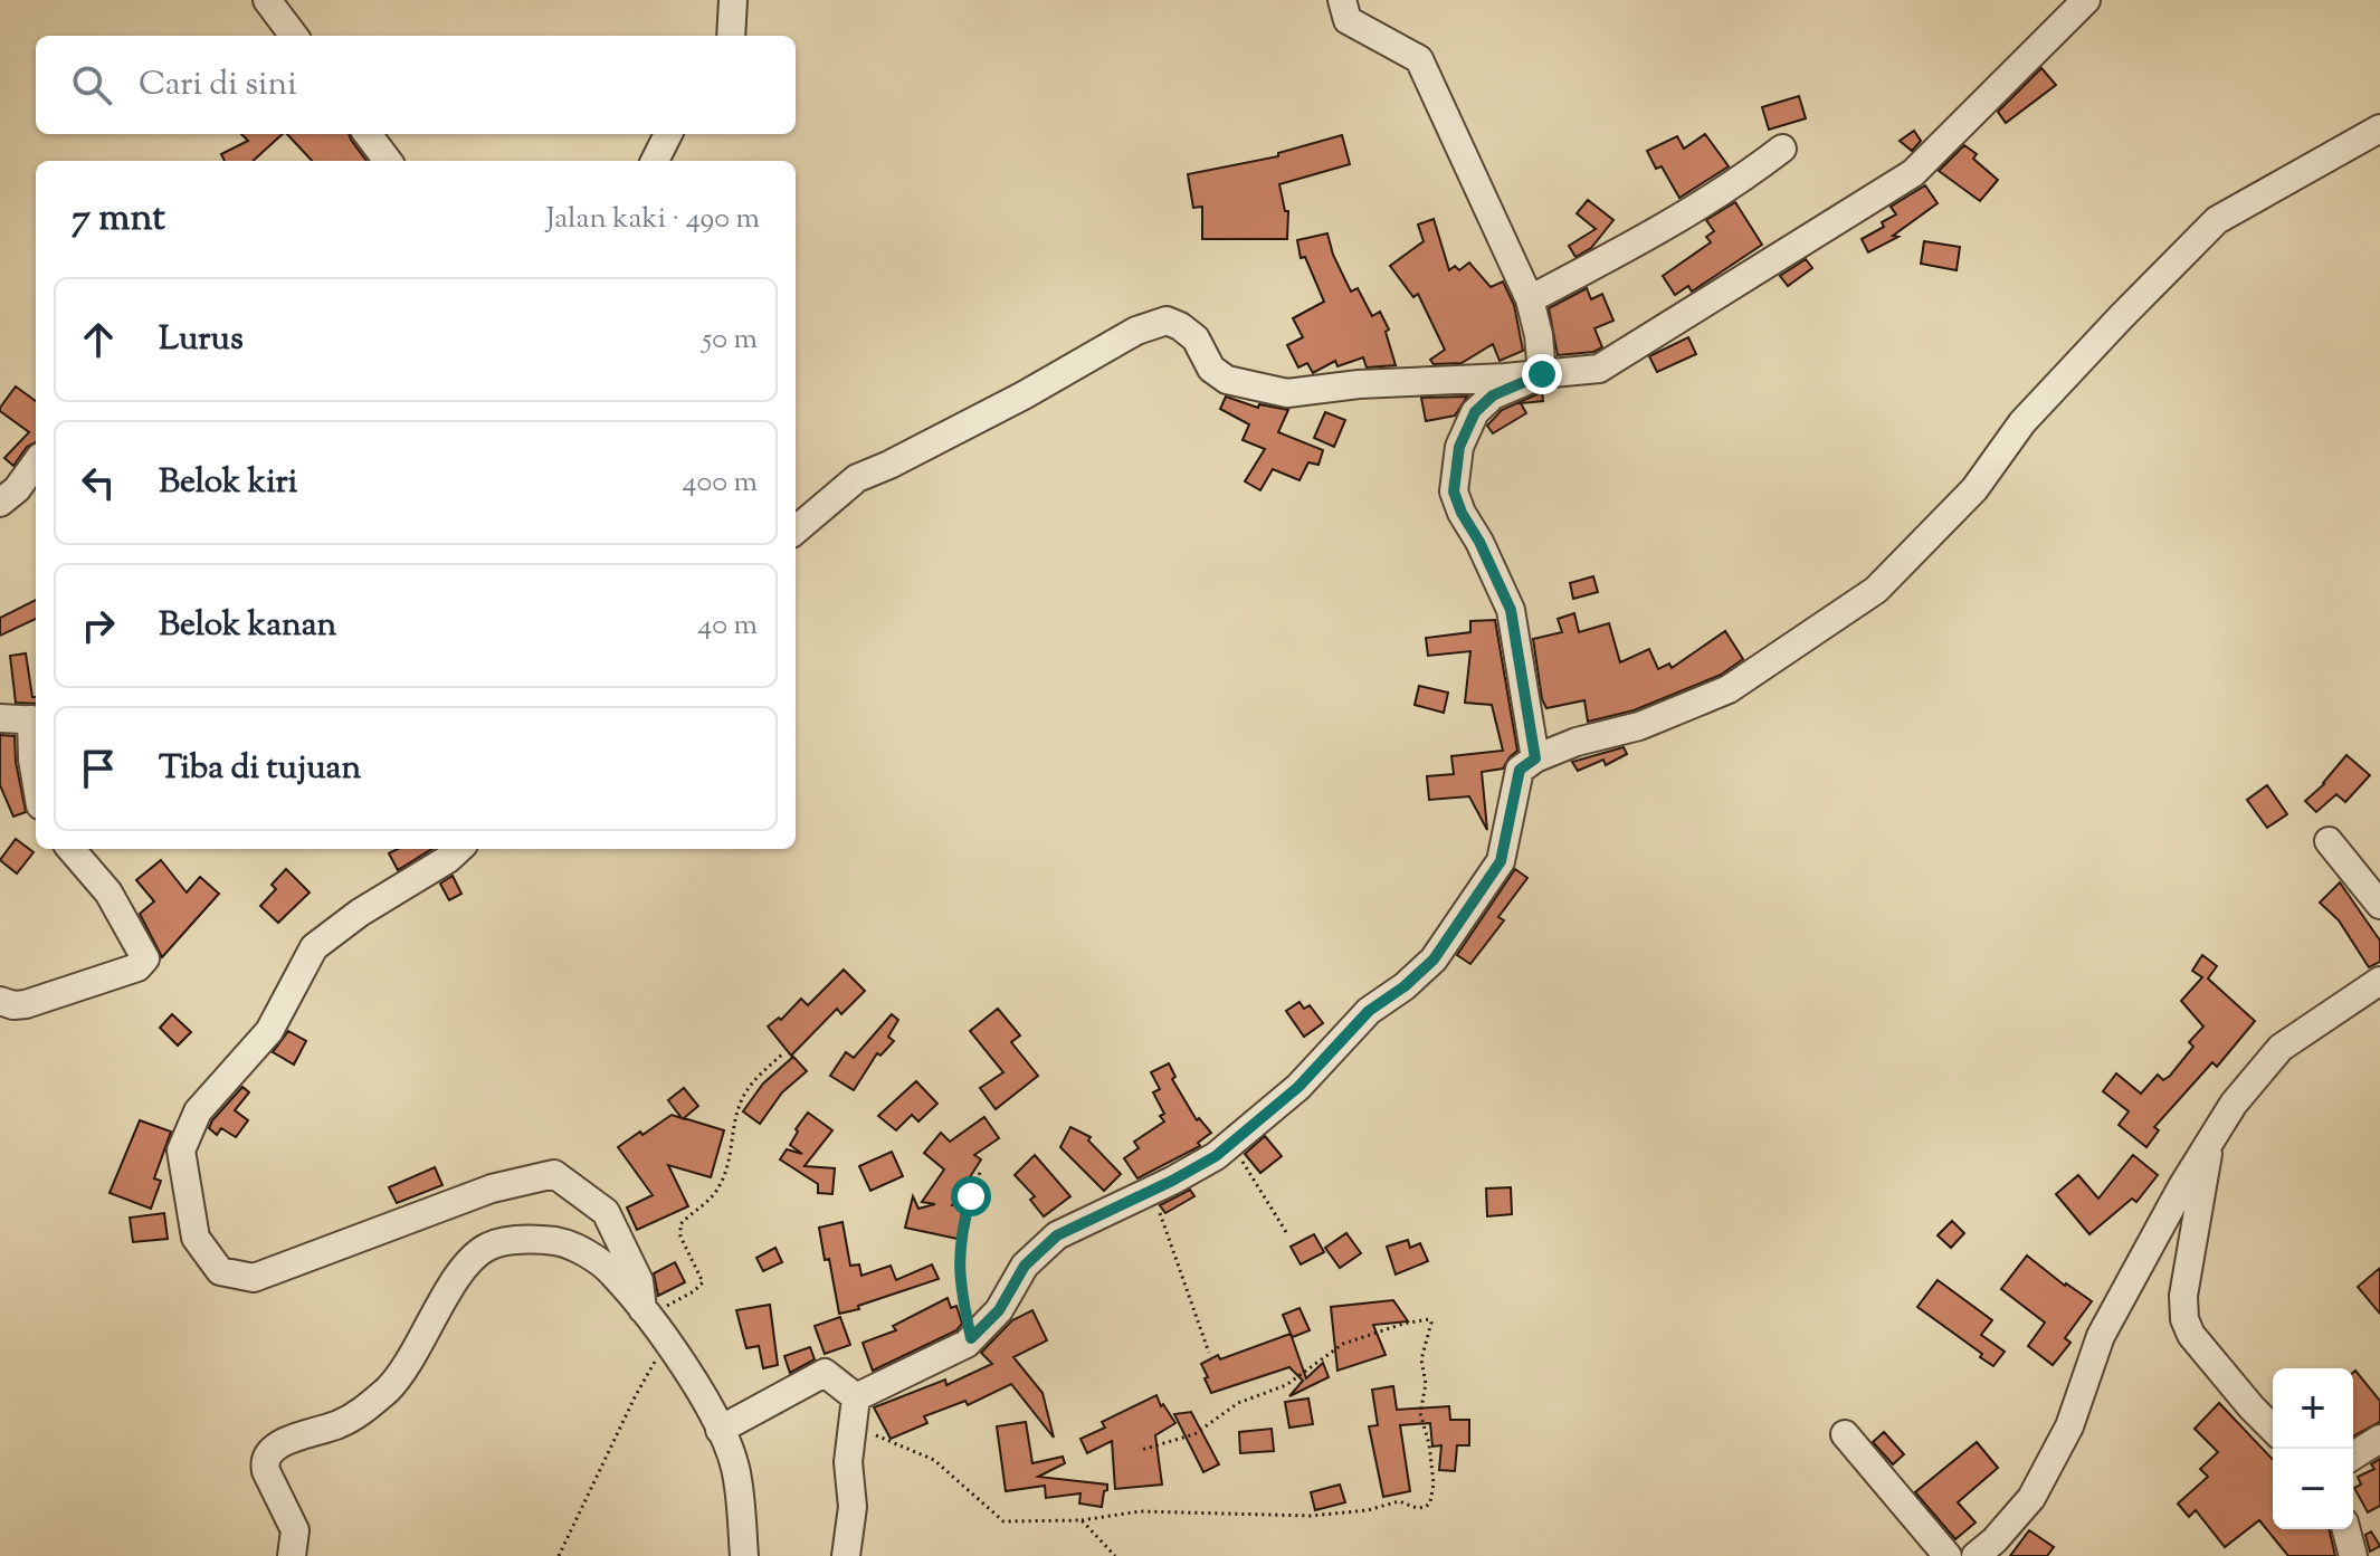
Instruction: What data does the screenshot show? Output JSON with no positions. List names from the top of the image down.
{
  "page": {
    "search": "Cari di sini",
    "heading": ["7 mnt", "Jalan kaki · 490 m"],
    "list": [
      ["Lurus", "50 m"],
      ["Belok kiri", "400 m"],
      ["Belok kanan", "40 m"],
      "Tiba di tujuan"
    ],
    "map_buttons": ["+", "−"]
  }
}
